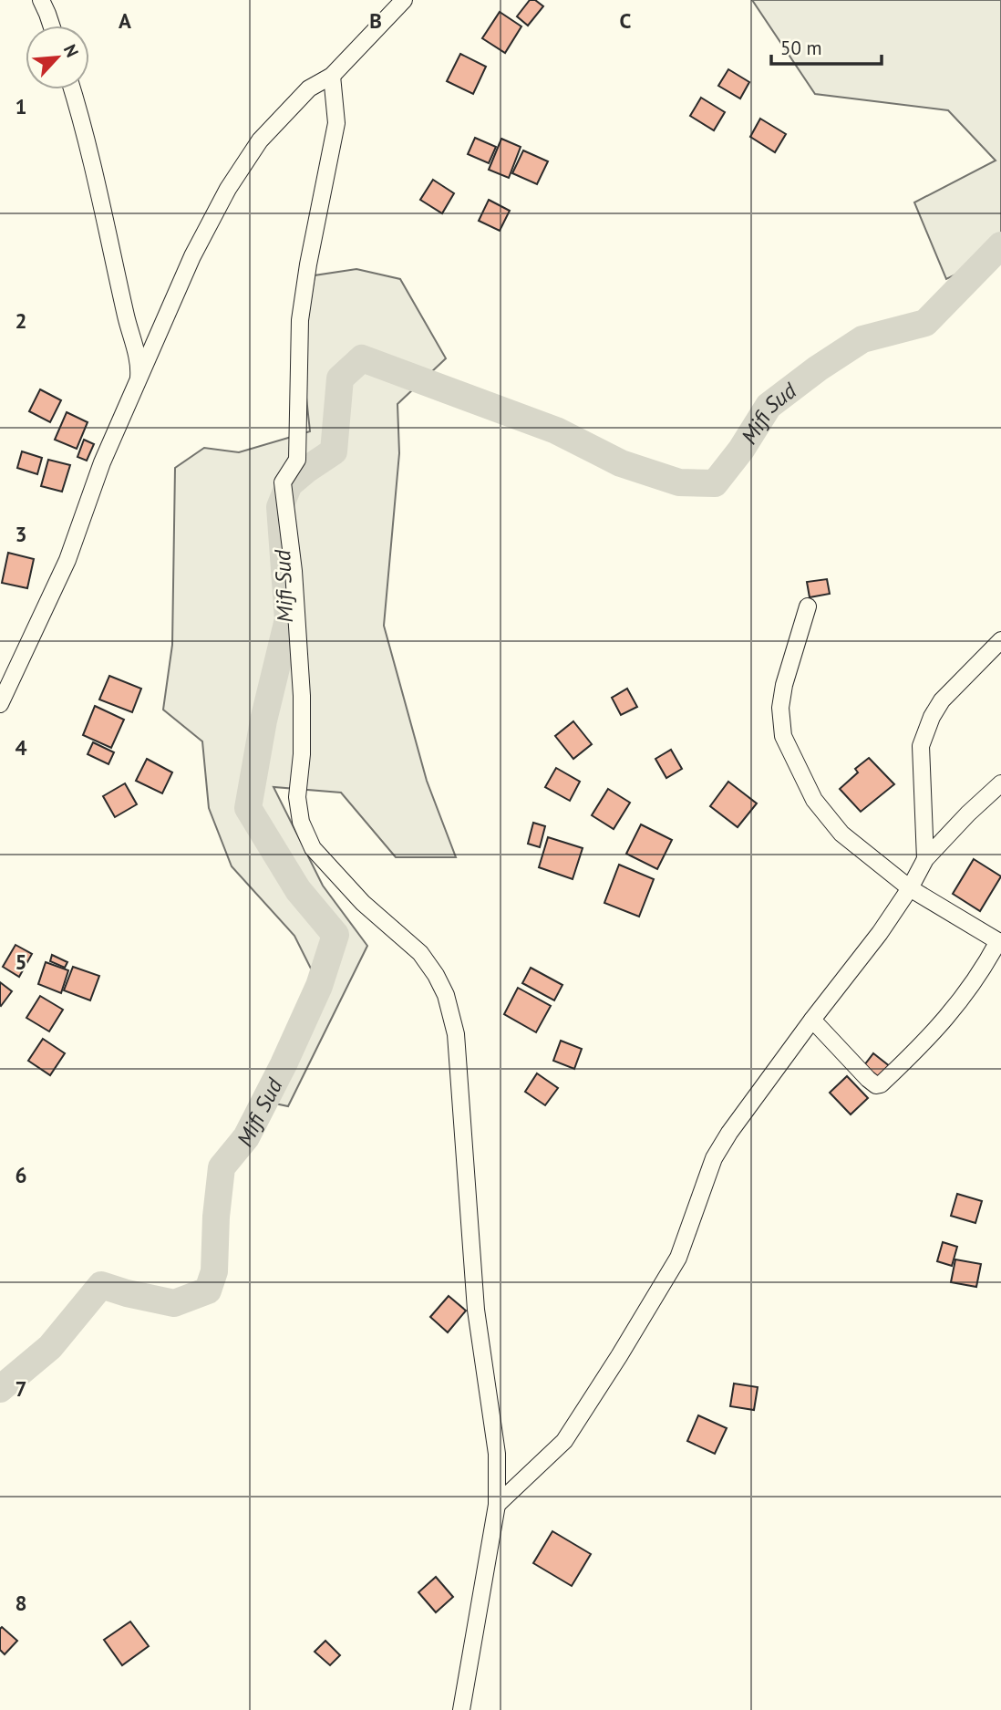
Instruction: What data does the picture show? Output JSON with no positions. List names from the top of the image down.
{
  "water": ["Mifi Sud"],
  "scale_bar": "50 m",
  "north": "top right",
  "grid": {
    "columns": ["A", "B", "C"],
    "rows": [
      "1",
      "2",
      "3",
      "4",
      "5",
      "6",
      "7",
      "8"
    ]
  }
}
